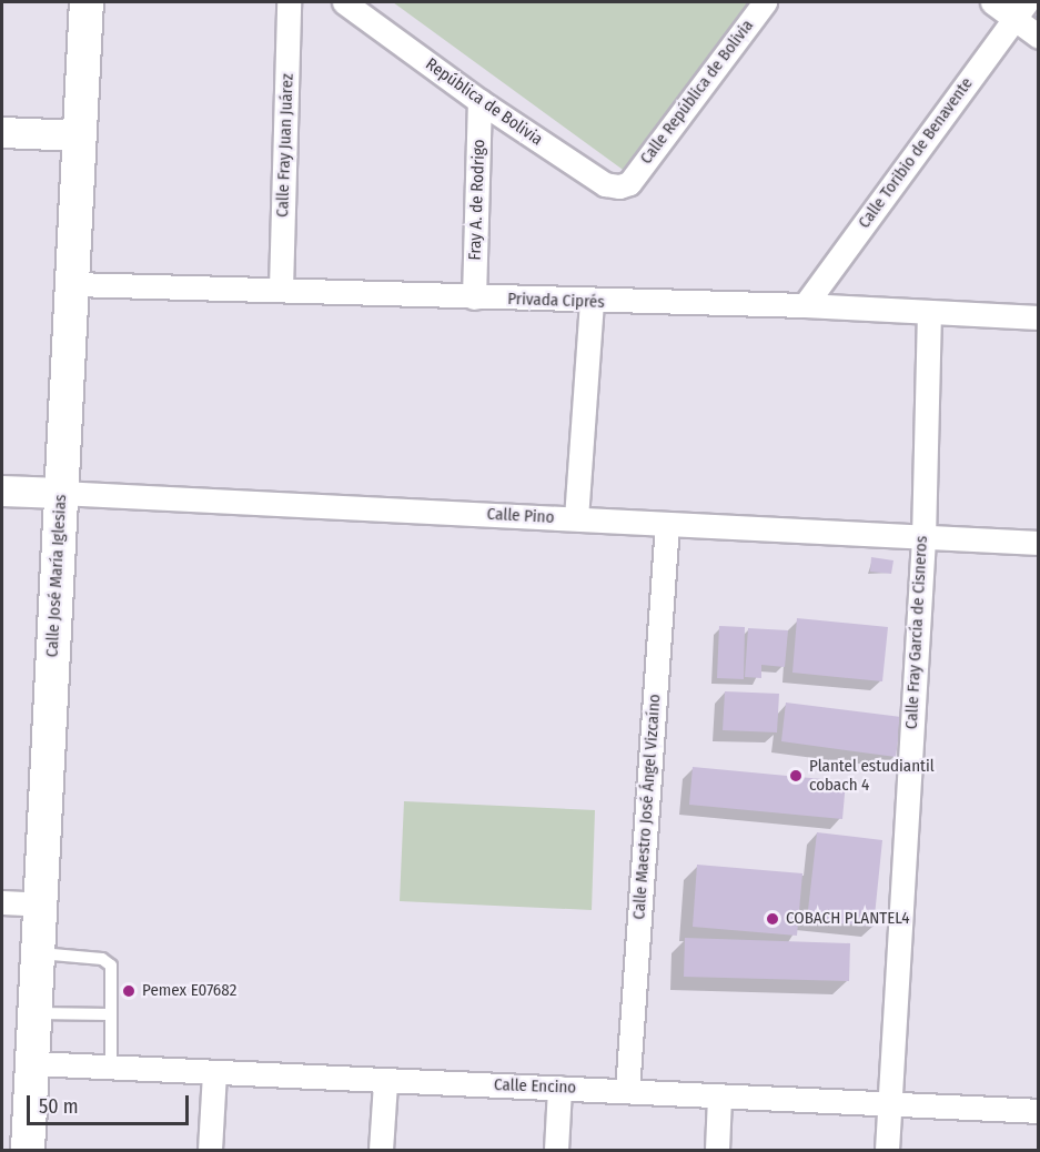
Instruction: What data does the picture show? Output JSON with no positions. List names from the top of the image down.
{
  "streets": {
    "main road": ["Calle José María Iglesias"],
    "street": [
      "Calle República de Bolivia",
      "República de Bolivia",
      "Calle Fray Juan Juárez",
      "Calle Toribio de Benavente",
      "Fray A. de Rodrigo",
      "Privada Ciprés",
      "Calle Pino",
      "Calle Fray García de Cisneros",
      "Calle Maestro José Ángel Vizcaíno",
      "Calle Encino"
    ]
  },
  "crossings": [
    ["Calle República de Bolivia", "República de Bolivia"],
    ["República de Bolivia", "Fray A. de Rodrigo"],
    ["Calle Fray Juan Juárez", "Privada Ciprés"],
    ["Calle Toribio de Benavente", "Privada Ciprés"],
    ["Fray A. de Rodrigo", "Privada Ciprés"],
    ["Privada Ciprés", "Calle José María Iglesias"],
    ["Privada Ciprés", "Calle Fray García de Cisneros"],
    ["Calle Pino", "Calle José María Iglesias"],
    ["Calle Pino", "Calle Fray García de Cisneros"],
    ["Calle Pino", "Calle Maestro José Ángel Vizcaíno"],
    ["Calle José María Iglesias", "Calle Encino"],
    ["Calle Fray García de Cisneros", "Calle Encino"],
    ["Calle Maestro José Ángel Vizcaíno", "Calle Encino"]
  ],
  "places": ["Plantel estudiantil cobach 4", "COBACH PLANTEL4", "Pemex E07682"],
  "scale_bar": "50 m"
}
